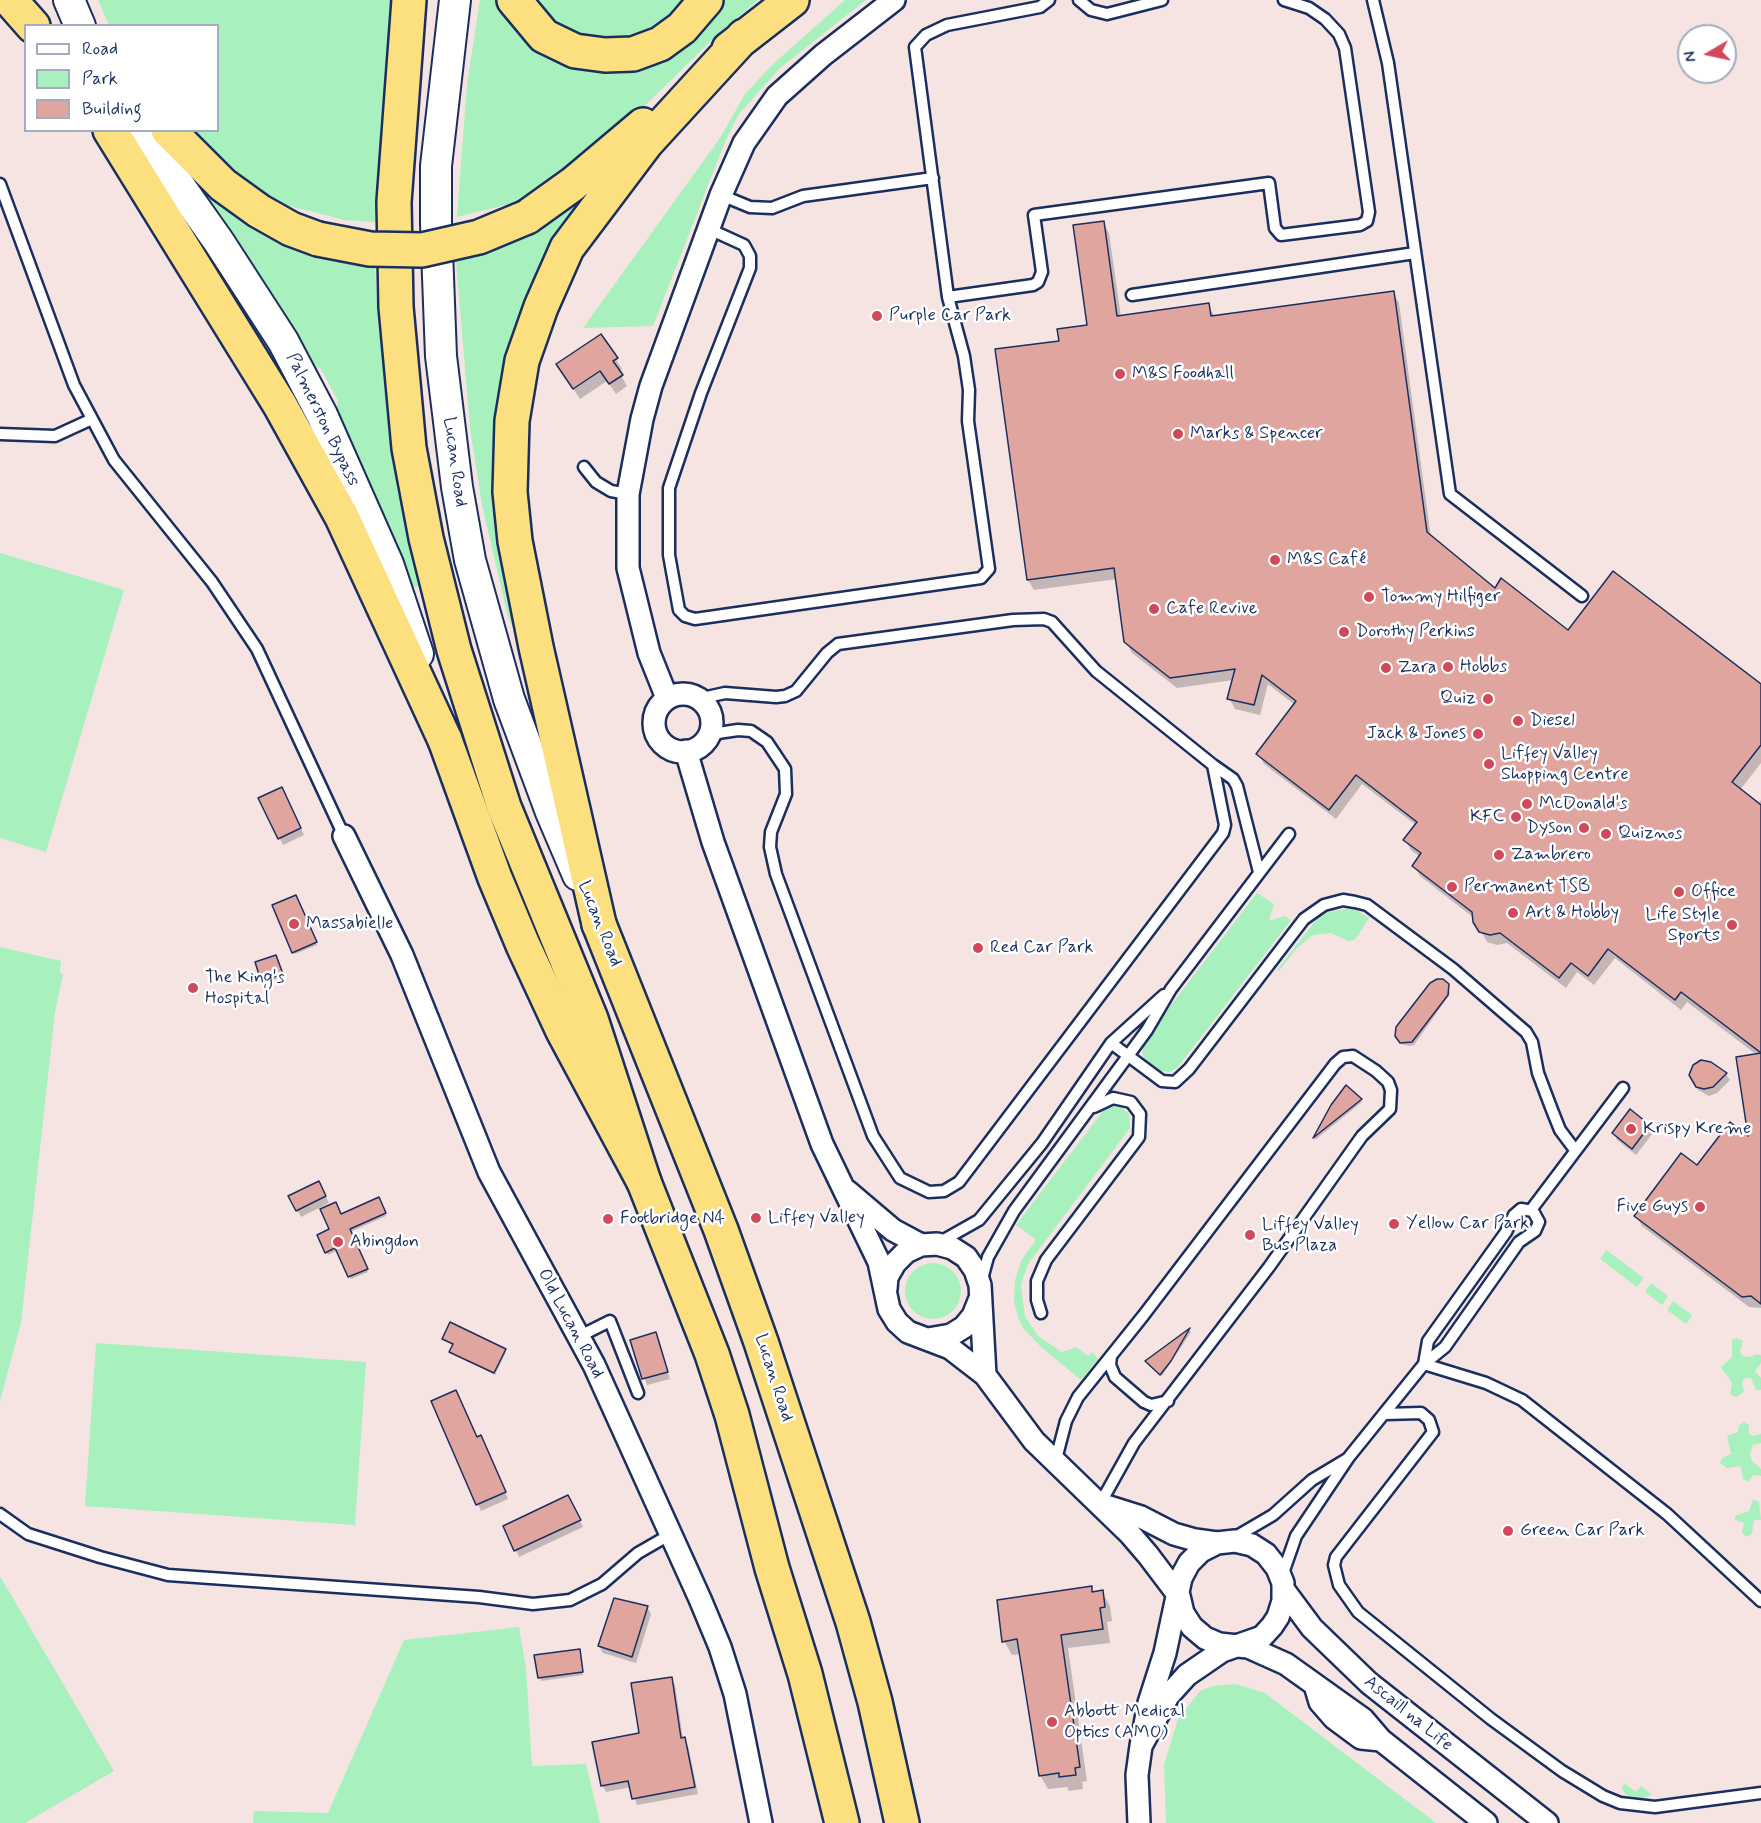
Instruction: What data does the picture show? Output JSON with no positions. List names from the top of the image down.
{
  "streets": {
    "highway": ["Lucan Road"],
    "main road": ["Palmerston Bypass"],
    "street": ["Old Lucan Road", "Ascaill na Life"]
  },
  "places": [
    "Purple Car Park",
    "M&S Foodhall",
    "Marks & Spencer",
    "M&S Café",
    "Tommy Hilfiger",
    "Cafe Revive",
    "Dorothy Perkins",
    "Hobbs",
    "Zara",
    "Quiz",
    "Diesel",
    "Jack & Jones",
    "Liffey Valley Shopping Centre",
    "McDonald's",
    "KFC",
    "Dyson",
    "Quiznos",
    "Zambrero",
    "Permanent TSB",
    "Office",
    "Art & Hobby",
    "Massabielle",
    "Life Style Sports",
    "Red Car Park",
    "The King's Hospital",
    "Krispy Kreme",
    "Five Guys",
    "Liffey Valley",
    "Footbridge N4",
    "Yellow Car Park",
    "Liffey Valley Bus Plaza",
    "Abingdon",
    "Green Car Park",
    "Abbott Medical Optics (AMO)"
  ],
  "legend": ["Road", "Park", "Building"],
  "north": "left"
}
